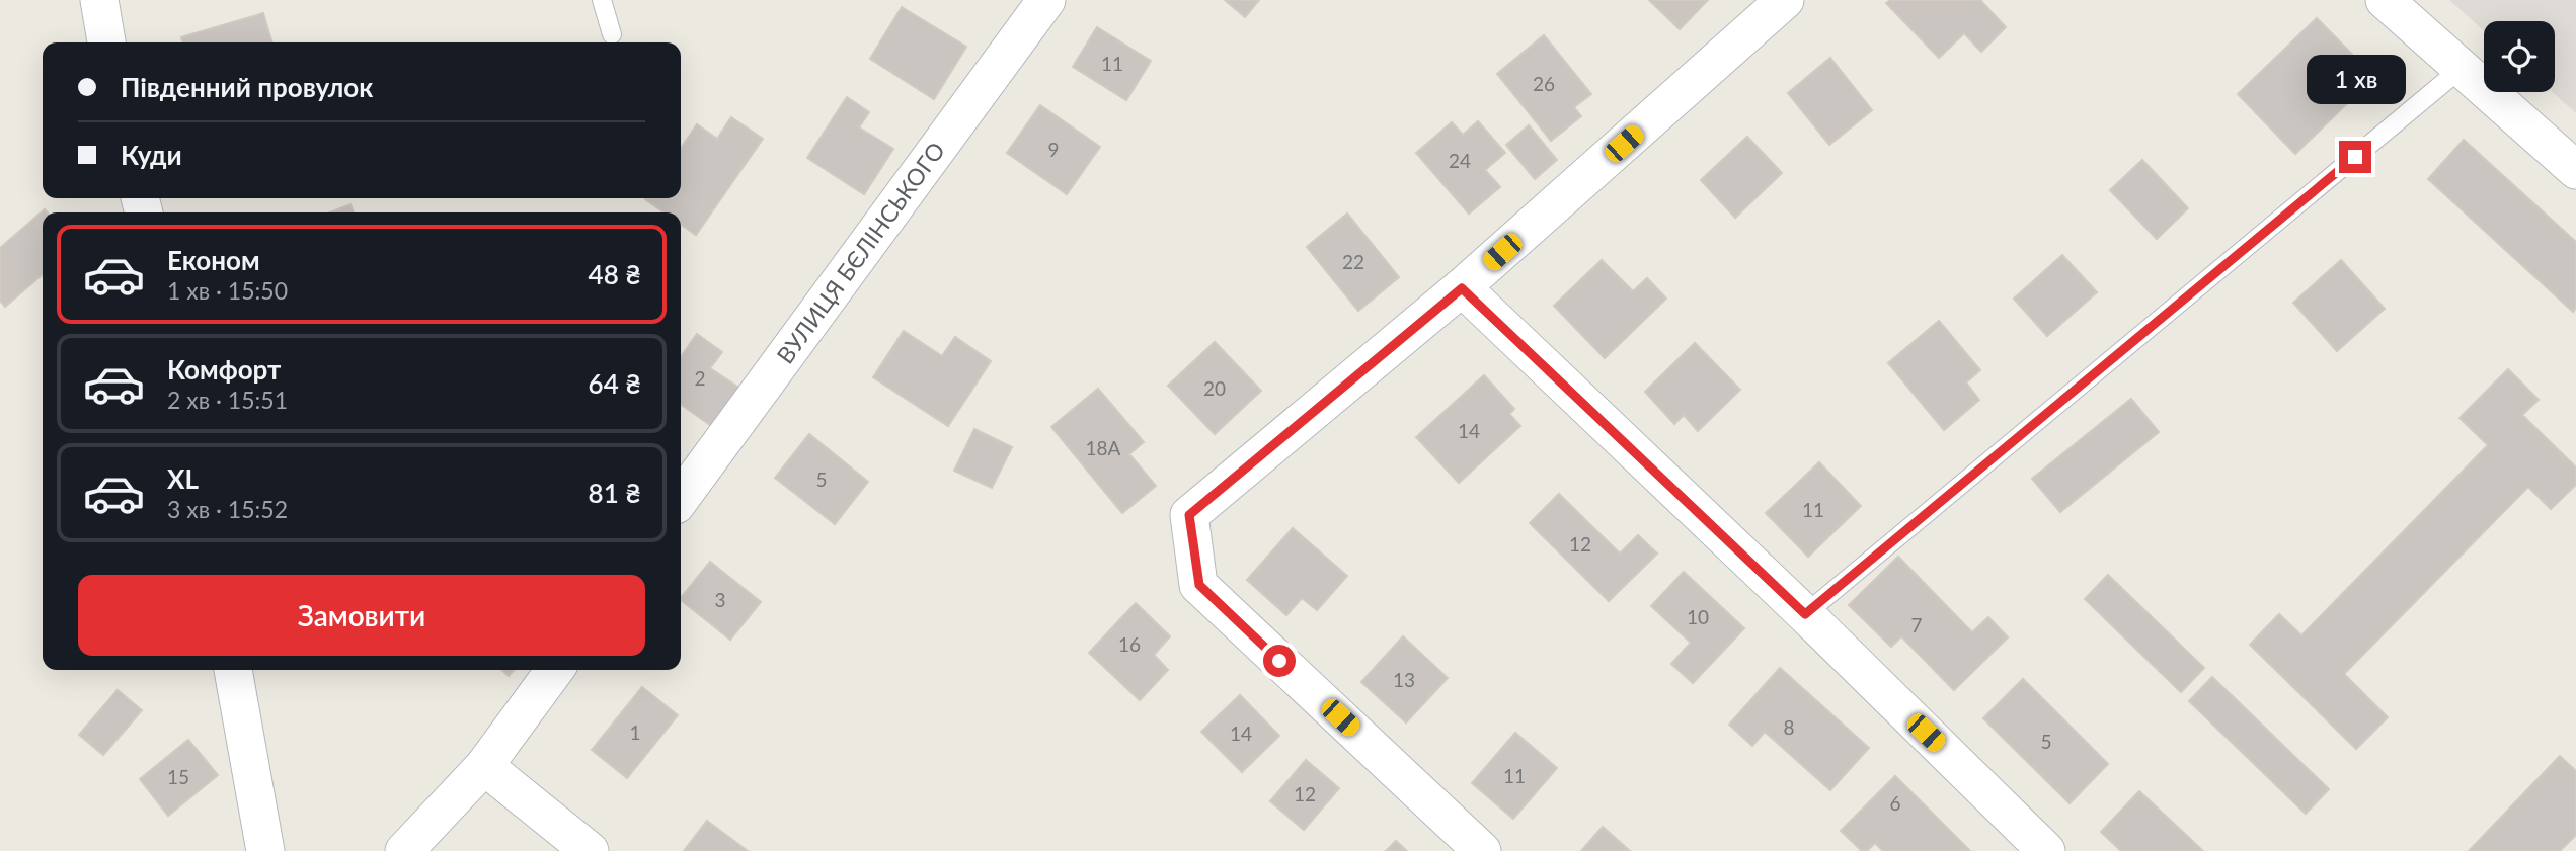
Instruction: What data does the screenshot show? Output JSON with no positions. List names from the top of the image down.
{
  "streets": {
    "street": ["ВУЛИЦЯ БЄЛІНСЬКОГО"]
  },
  "house_numbers": [
    "11",
    "26",
    "9",
    "24",
    "22",
    "2",
    "20",
    "14",
    "18А",
    "5",
    "11",
    "12",
    "3",
    "10",
    "7",
    "16",
    "13",
    "8",
    "1",
    "14",
    "5",
    "11",
    "15",
    "12",
    "6"
  ],
  "page": {
    "banner": ["Південний провулок", "Куди"],
    "bubble": "1 хв",
    "list": [
      {
        "name": "Економ",
        "note": "1 хв · 15:50",
        "value": "48 ₴"
      },
      {
        "name": "Комфорт",
        "note": "2 хв · 15:51",
        "value": "64 ₴"
      },
      {
        "name": "XL",
        "note": "3 хв · 15:52",
        "value": "81 ₴"
      }
    ],
    "buttons": "Замовити"
  }
}
